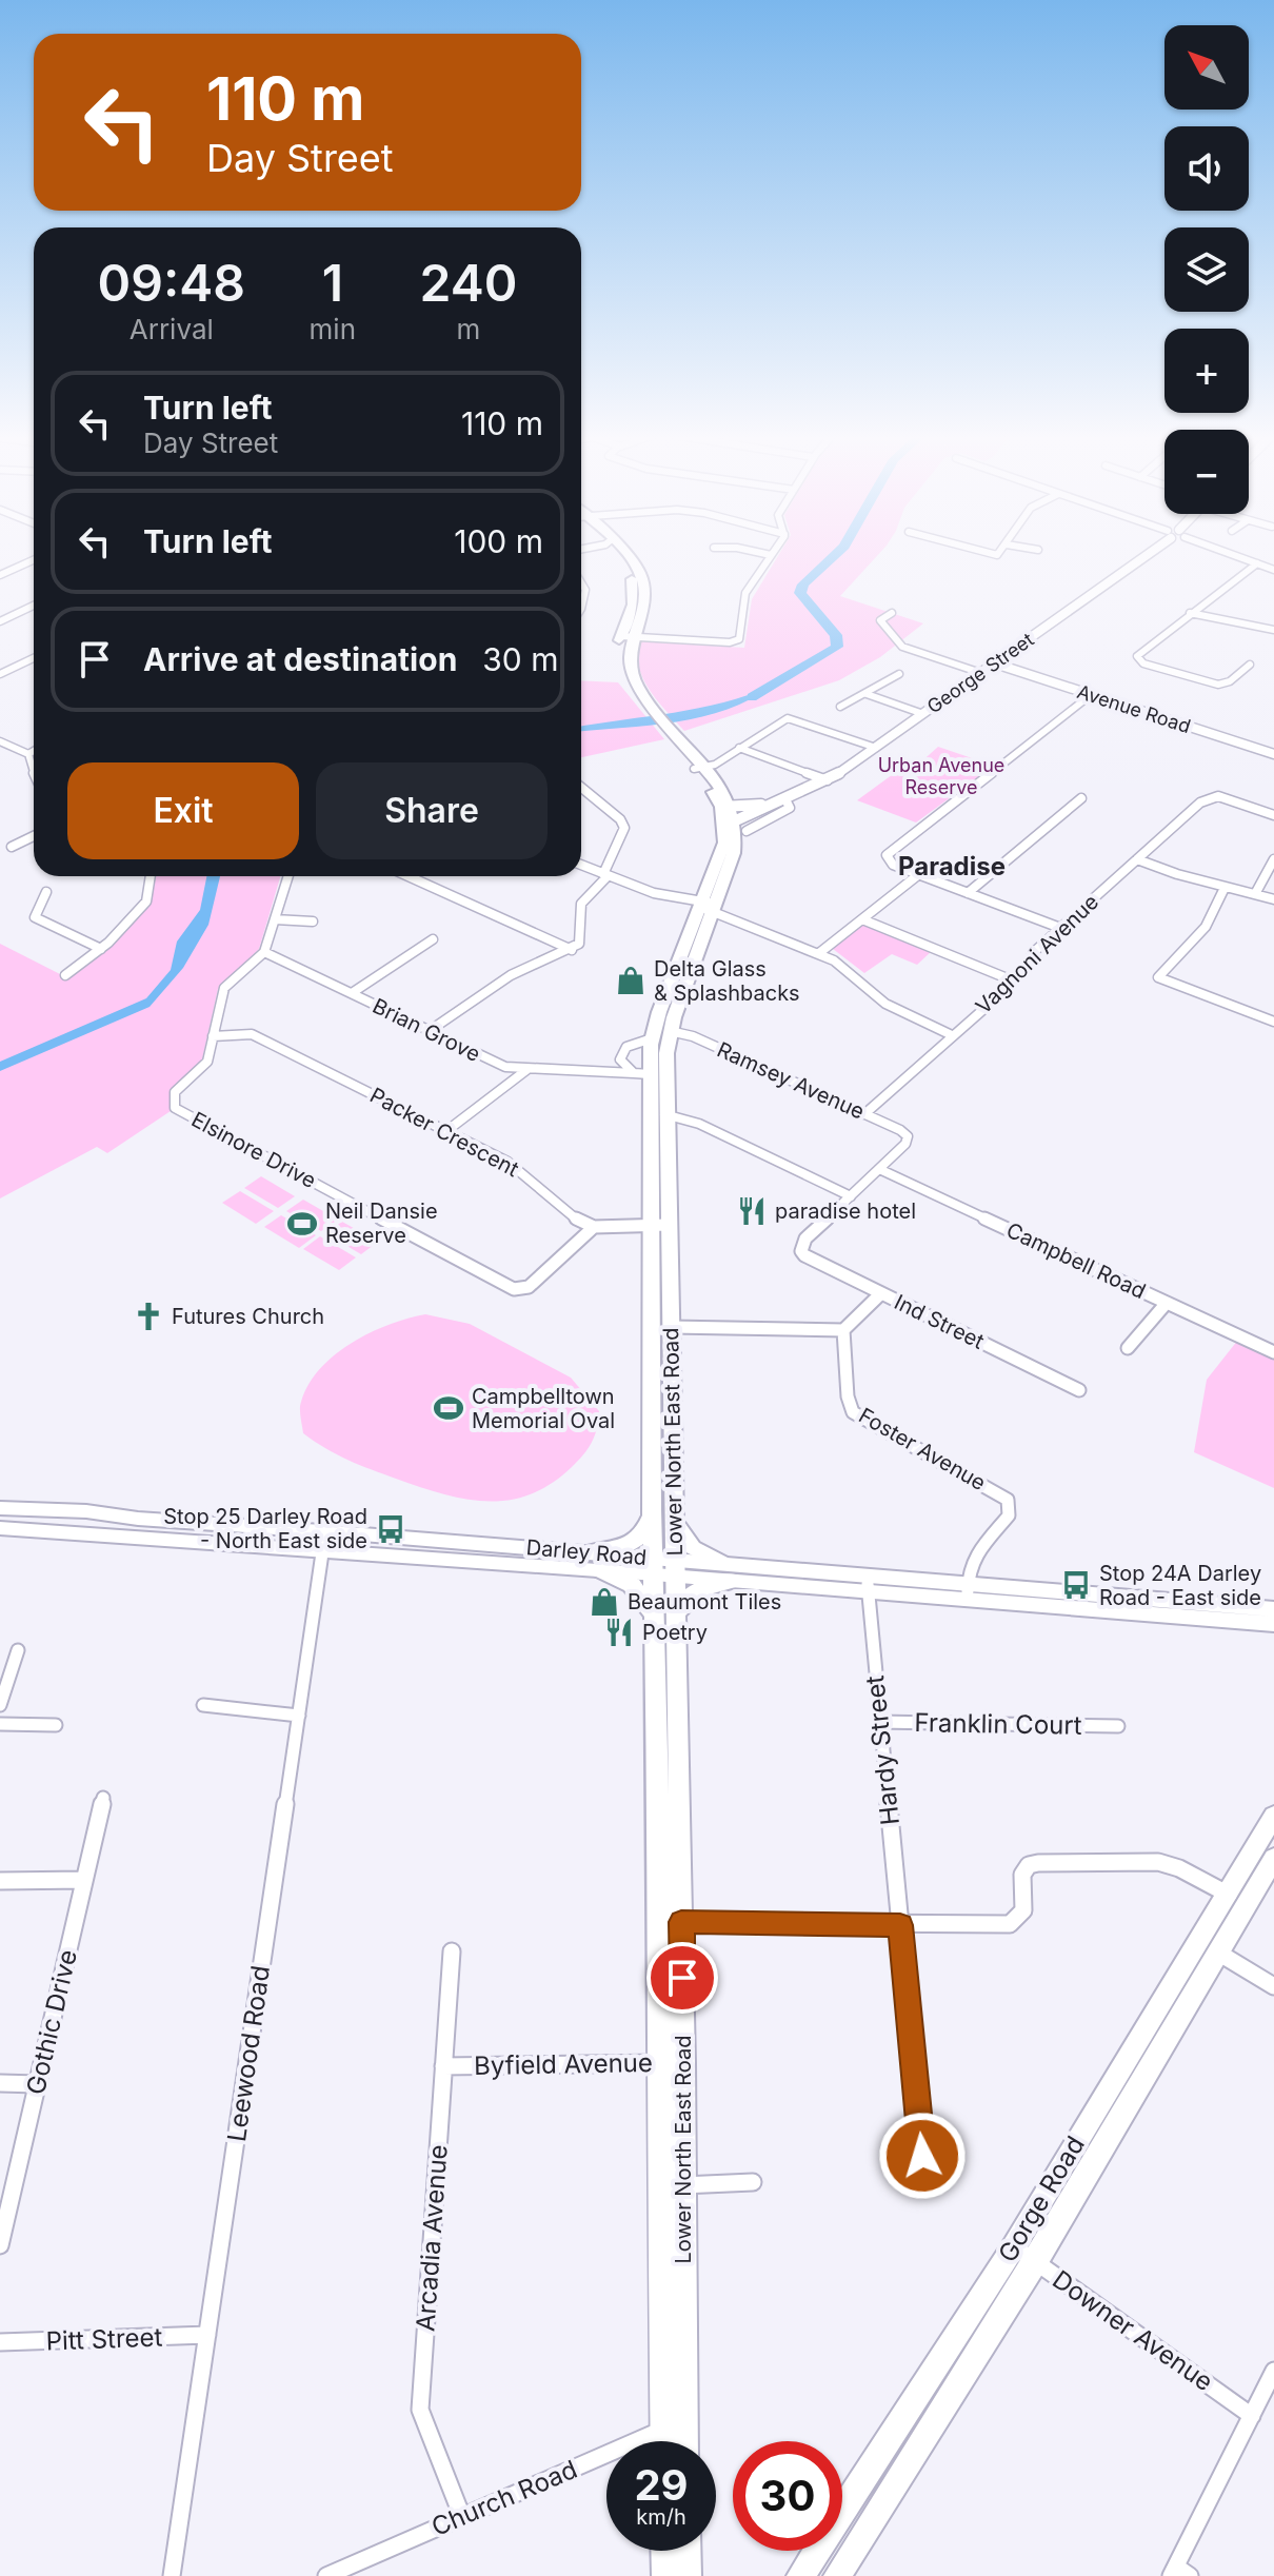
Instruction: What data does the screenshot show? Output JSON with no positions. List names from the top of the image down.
{
  "streets": {
    "main road": ["Lower North East Road", "Darley Road", "Gorge Road"],
    "street": [
      "George Street",
      "Avenue Road",
      "Vagnoni Avenue",
      "Brian Grove",
      "Ramsey Avenue",
      "Packer Crescent",
      "Elsinore Drive",
      "Campbell Road",
      "Ind Street",
      "Foster Avenue",
      "Franklin Court",
      "Hardy Street",
      "Gothic Drive",
      "Leewood Road",
      "Byfield Avenue",
      "Arcadia Avenue",
      "Downer Avenue",
      "Pitt Street",
      "Church Road"
    ]
  },
  "crossings": [
    ["George Street", "Avenue Road"],
    ["George Street", "Lower North East Road"],
    ["Vagnoni Avenue", "Ramsey Avenue"],
    ["Brian Grove", "Lower North East Road"],
    ["Ramsey Avenue", "Campbell Road"],
    ["Ramsey Avenue", "Lower North East Road"],
    ["Packer Crescent", "Elsinore Drive"],
    ["Lower North East Road", "Darley Road"],
    ["Lower North East Road", "Byfield Avenue"],
    ["Lower North East Road", "Church Road"],
    ["Foster Avenue", "Darley Road"],
    ["Darley Road", "Hardy Street"],
    ["Darley Road", "Leewood Road"],
    ["Franklin Court", "Hardy Street"],
    ["Leewood Road", "Pitt Street"],
    ["Byfield Avenue", "Arcadia Avenue"],
    ["Gorge Road", "Downer Avenue"],
    ["Arcadia Avenue", "Church Road"]
  ],
  "districts": ["Paradise"],
  "parks": ["Urban Avenue Reserve"],
  "places": {
    "shop": ["Delta Glass & Splashbacks", "Beaumont Tiles"],
    "restaurant": ["paradise hotel", "Poetry"],
    "sports": ["Neil Dansie Reserve", "Campbelltown Memorial Oval"],
    "church": ["Futures Church"],
    "bus stop": ["Stop 25 Darley Road - North East side", "Stop 24A Darley Road - East side"]
  },
  "north": "top left",
  "page": {
    "map_buttons": ["+", "−"],
    "turn": ["110 m", "Day Street"],
    "eta": [
      "09:48",
      "Arrival",
      "1",
      "min",
      "240",
      "m"
    ],
    "list": [
      {
        "name": "Turn left",
        "note": "Day Street",
        "value": "110 m"
      },
      {
        "name": "Turn left",
        "value": "100 m"
      },
      {
        "name": "Arrive at destination",
        "value": "30 m"
      }
    ],
    "buttons": ["Exit", "Share"],
    "speed": "29 km/h",
    "limit": "30"
  }
}
